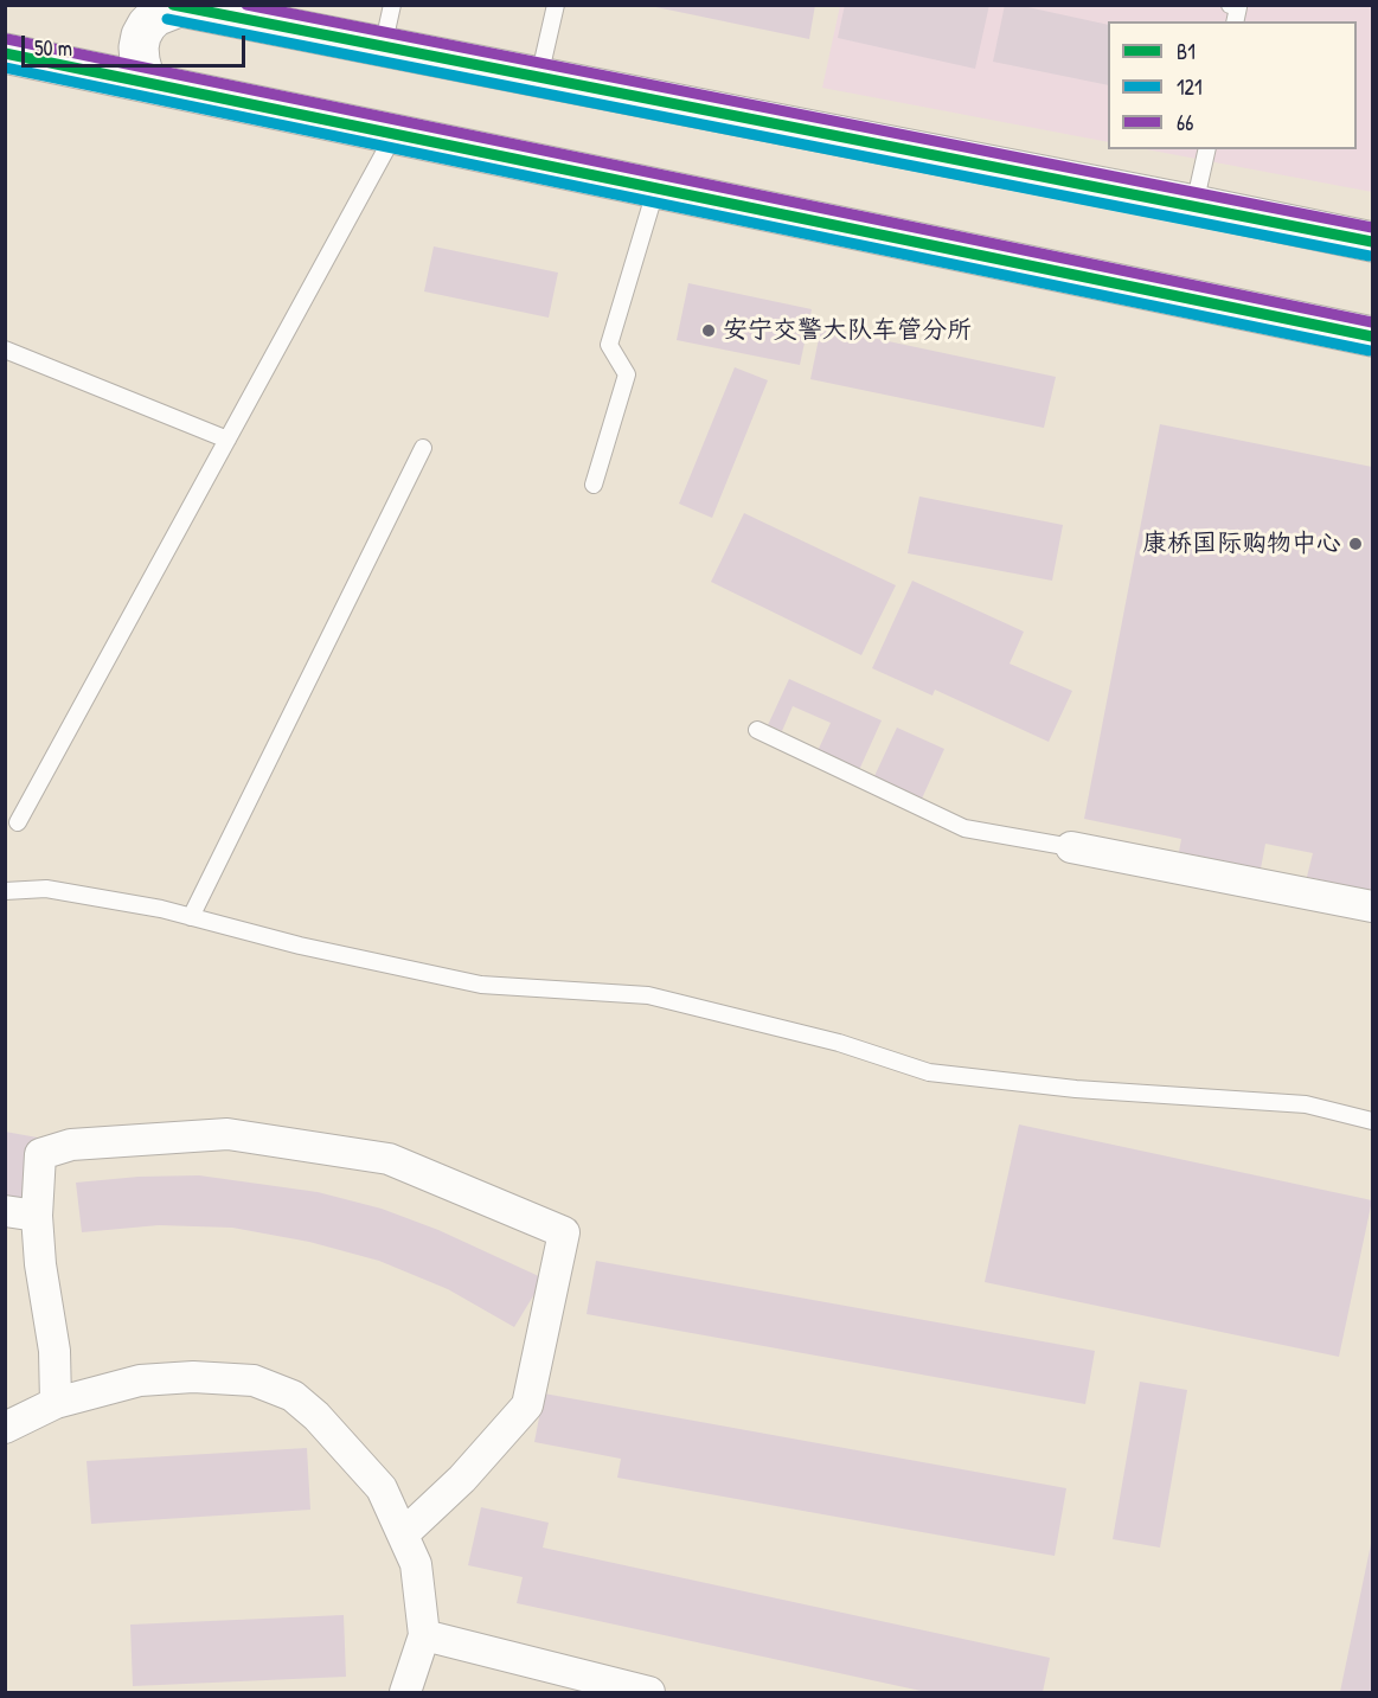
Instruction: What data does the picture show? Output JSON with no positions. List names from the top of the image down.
{
  "places": ["安宁交警大队车管分所", "康桥国际购物中心"],
  "lines": ["transit line B1", "transit line 66", "transit line 121"],
  "legend": ["B1", "121", "66"],
  "scale_bar": "50 m"
}
